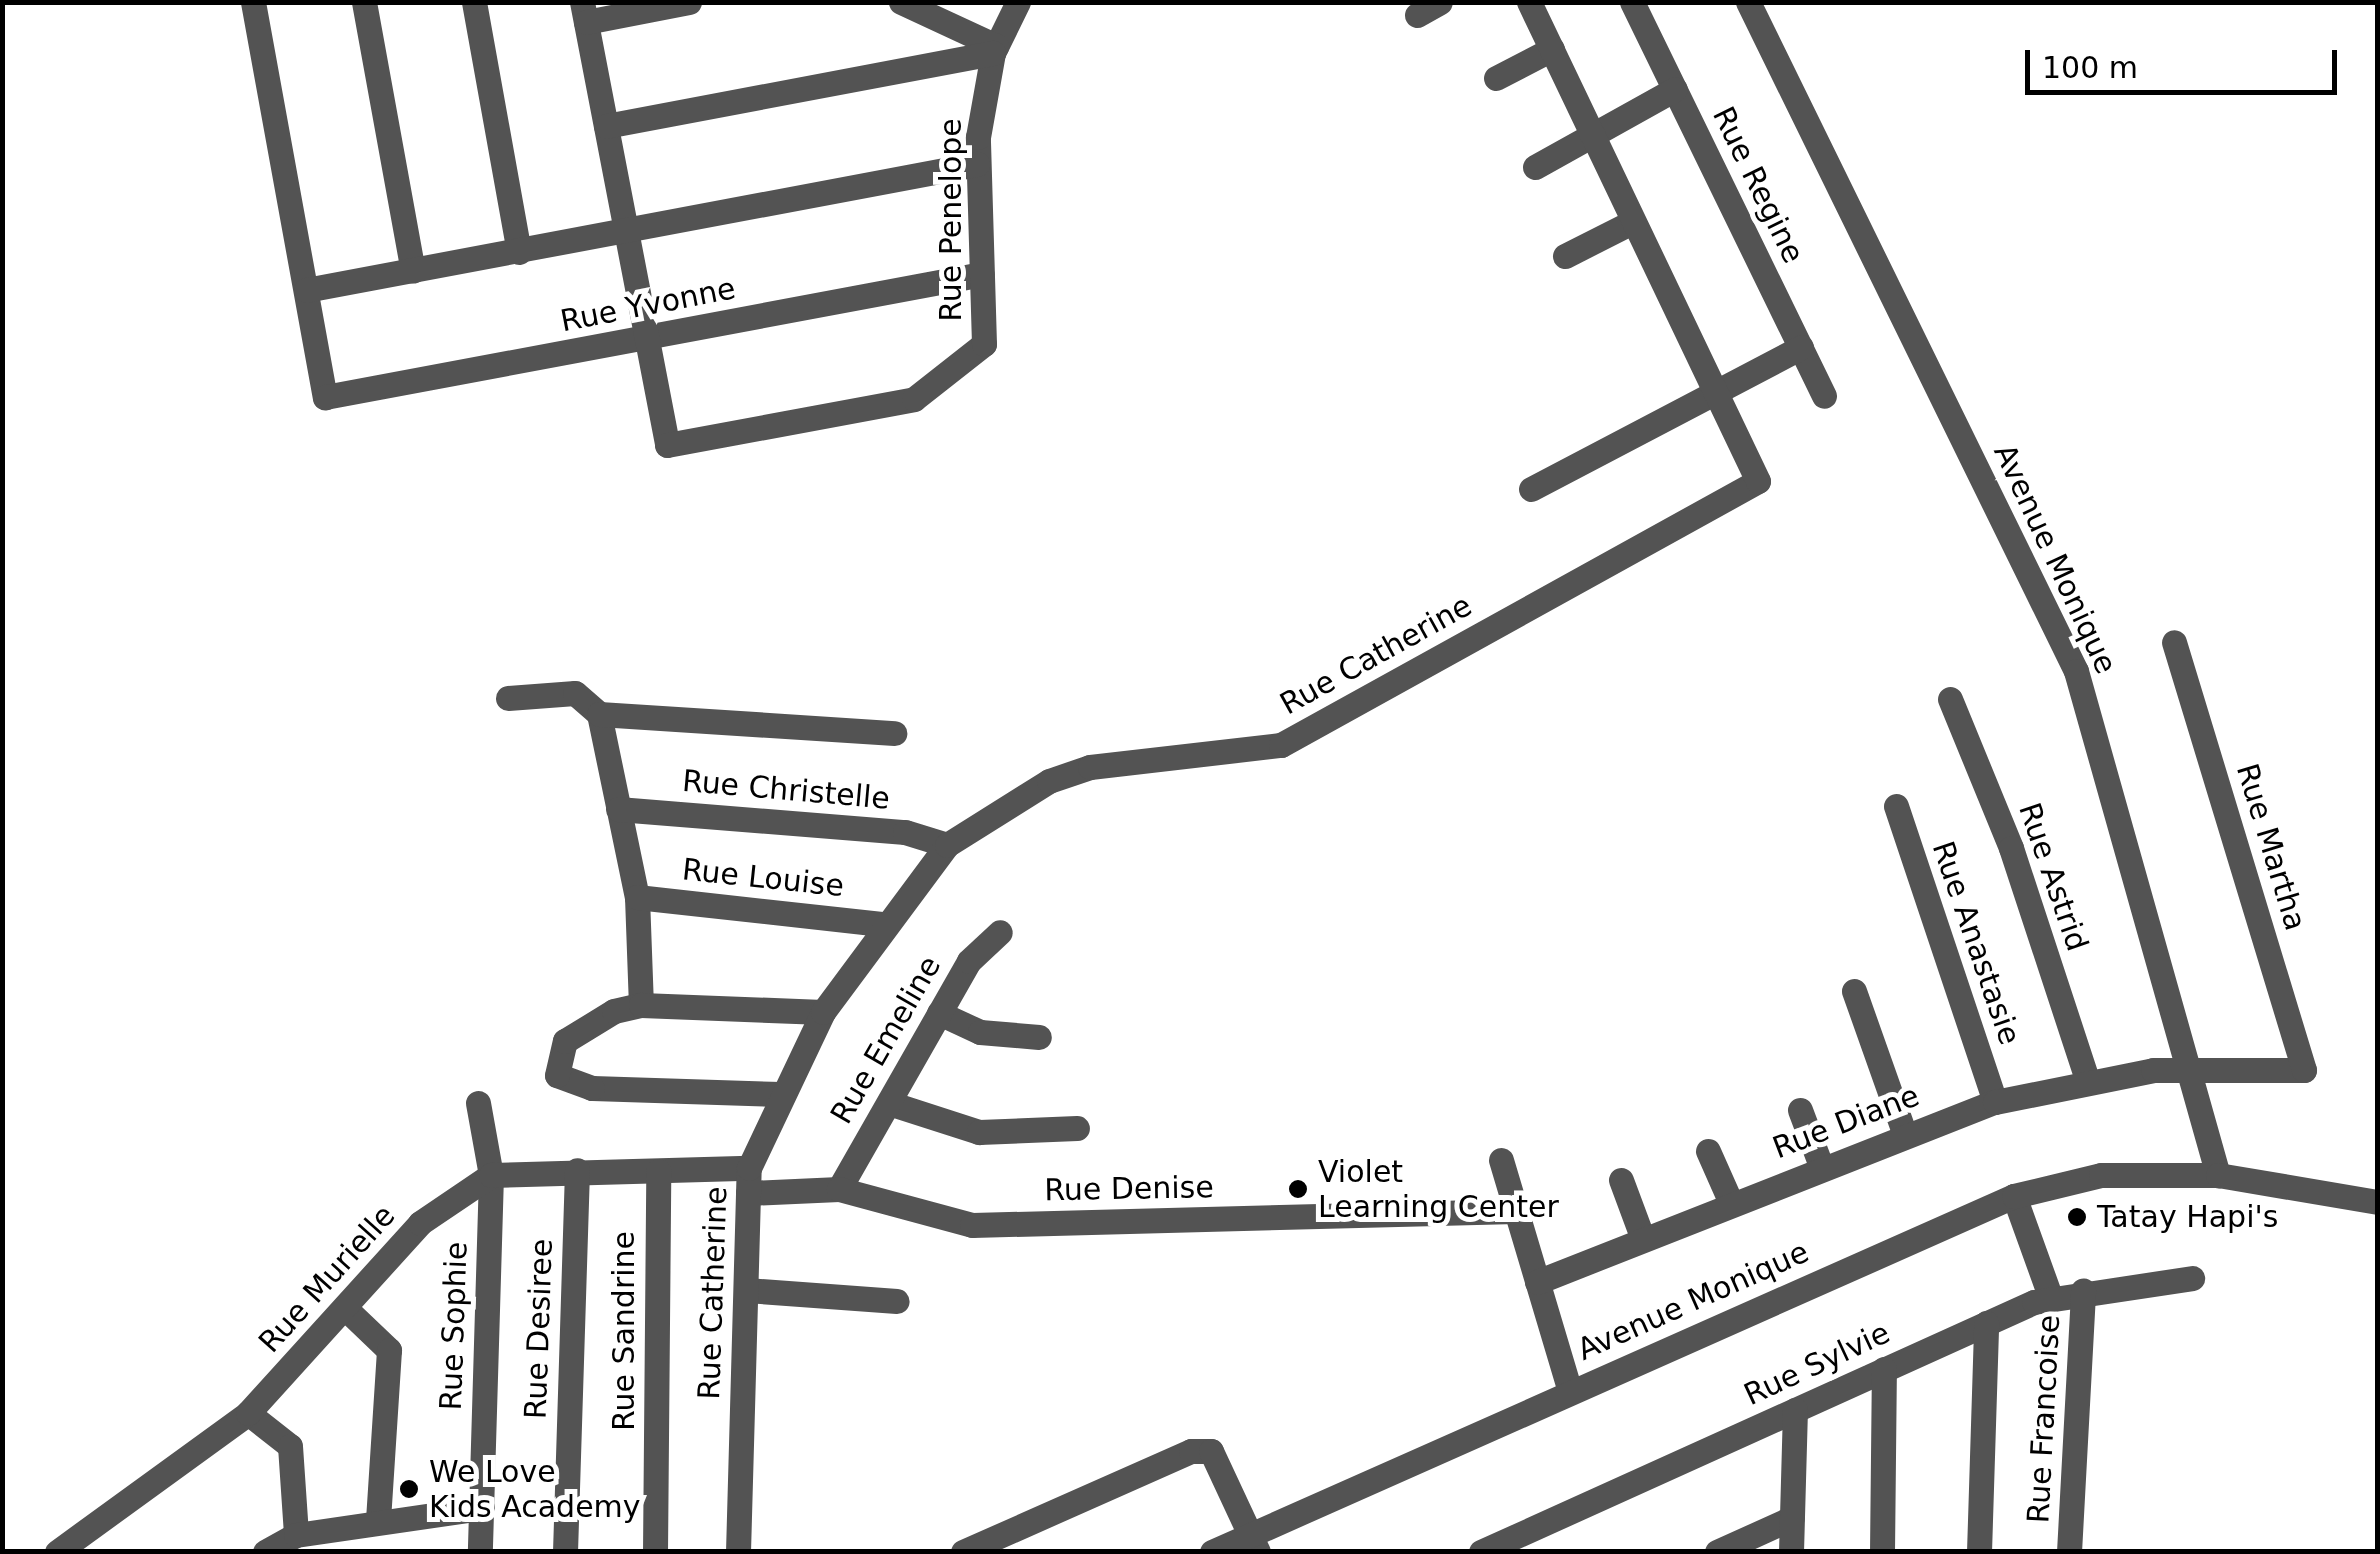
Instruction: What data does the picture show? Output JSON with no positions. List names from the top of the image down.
{
  "streets": {
    "street": [
      "Rue Regine",
      "Rue Penelope",
      "Rue Yvonne",
      "Avenue Monique",
      "Rue Catherine",
      "Rue Christelle",
      "Rue Martha",
      "Rue Astrid",
      "Rue Louise",
      "Rue Anastasie",
      "Rue Emeline",
      "Rue Diane",
      "Rue Denise",
      "Rue Murielle",
      "Rue Sophie",
      "Rue Desiree",
      "Rue Sandrine",
      "Rue Sylvie",
      "Rue Francoise"
    ]
  },
  "crossings": [
    ["Rue Penelope", "Rue Yvonne"],
    ["Avenue Monique", "Rue Diane"],
    ["Avenue Monique", "Rue Francoise"],
    ["Rue Catherine", "Rue Christelle"],
    ["Rue Catherine", "Rue Louise"],
    ["Rue Catherine", "Rue Denise"],
    ["Rue Martha", "Rue Diane"],
    ["Rue Astrid", "Rue Diane"],
    ["Rue Anastasie", "Rue Diane"],
    ["Rue Emeline", "Rue Denise"],
    ["Rue Murielle", "Rue Sophie"],
    ["Rue Sylvie", "Rue Francoise"]
  ],
  "places": ["Violet Learning Center", "Tatay Hapi's", "We Love Kids Academy"],
  "scale_bar": "100 m"
}
